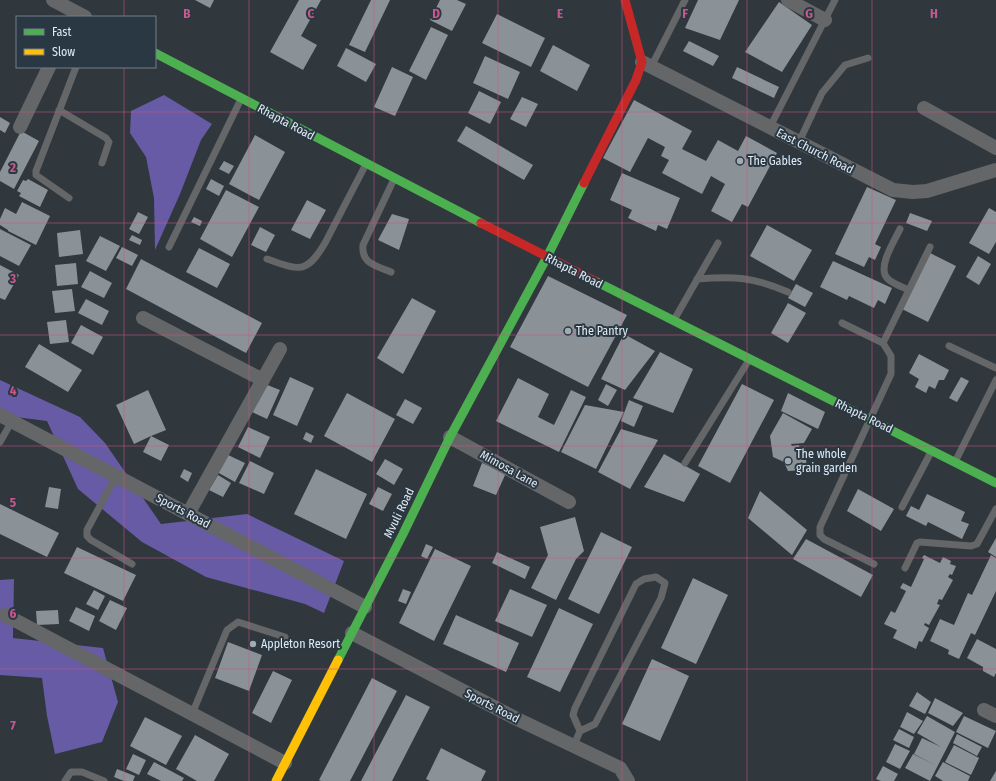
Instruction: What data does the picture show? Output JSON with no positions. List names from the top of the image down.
{
  "streets": {
    "street": [
      "Rhapta Road",
      "East Church Road",
      "Mimosa Lane",
      "Sports Road",
      "Mvuli Road"
    ]
  },
  "crossings": [
    ["Rhapta Road", "Mvuli Road"],
    ["Mimosa Lane", "Mvuli Road"],
    ["Sports Road", "Mvuli Road"]
  ],
  "places": [
    "The Gables",
    "The Pantry",
    "The whole grain garden",
    "Appleton Resort"
  ],
  "legend": ["Fast", "Slow"],
  "grid": {
    "columns": [
      "B",
      "C",
      "D",
      "E",
      "F",
      "G",
      "H"
    ],
    "rows": [
      "2",
      "3",
      "4",
      "5",
      "6",
      "7"
    ]
  }
}
